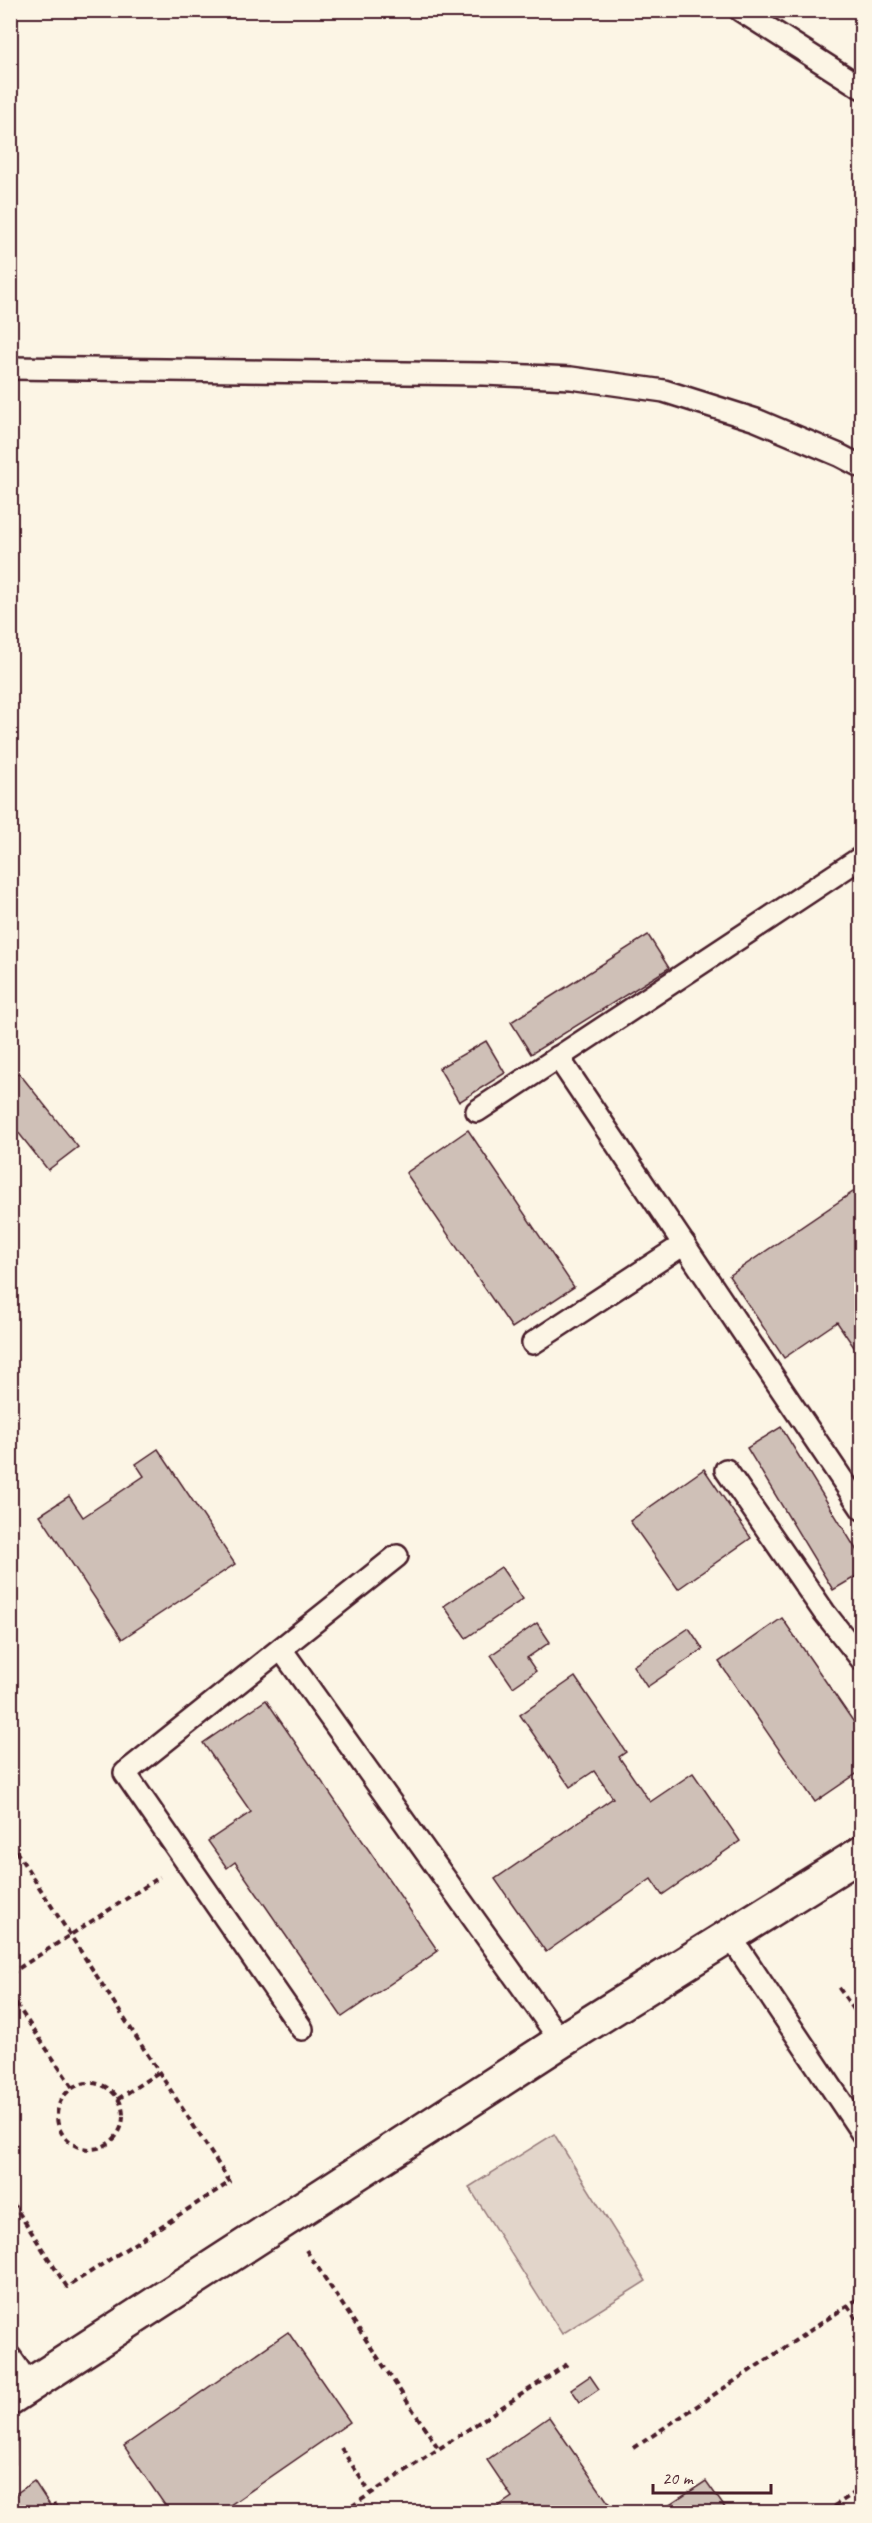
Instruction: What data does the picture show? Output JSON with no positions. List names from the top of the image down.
{
  "scale_bar": "20 m"
}
